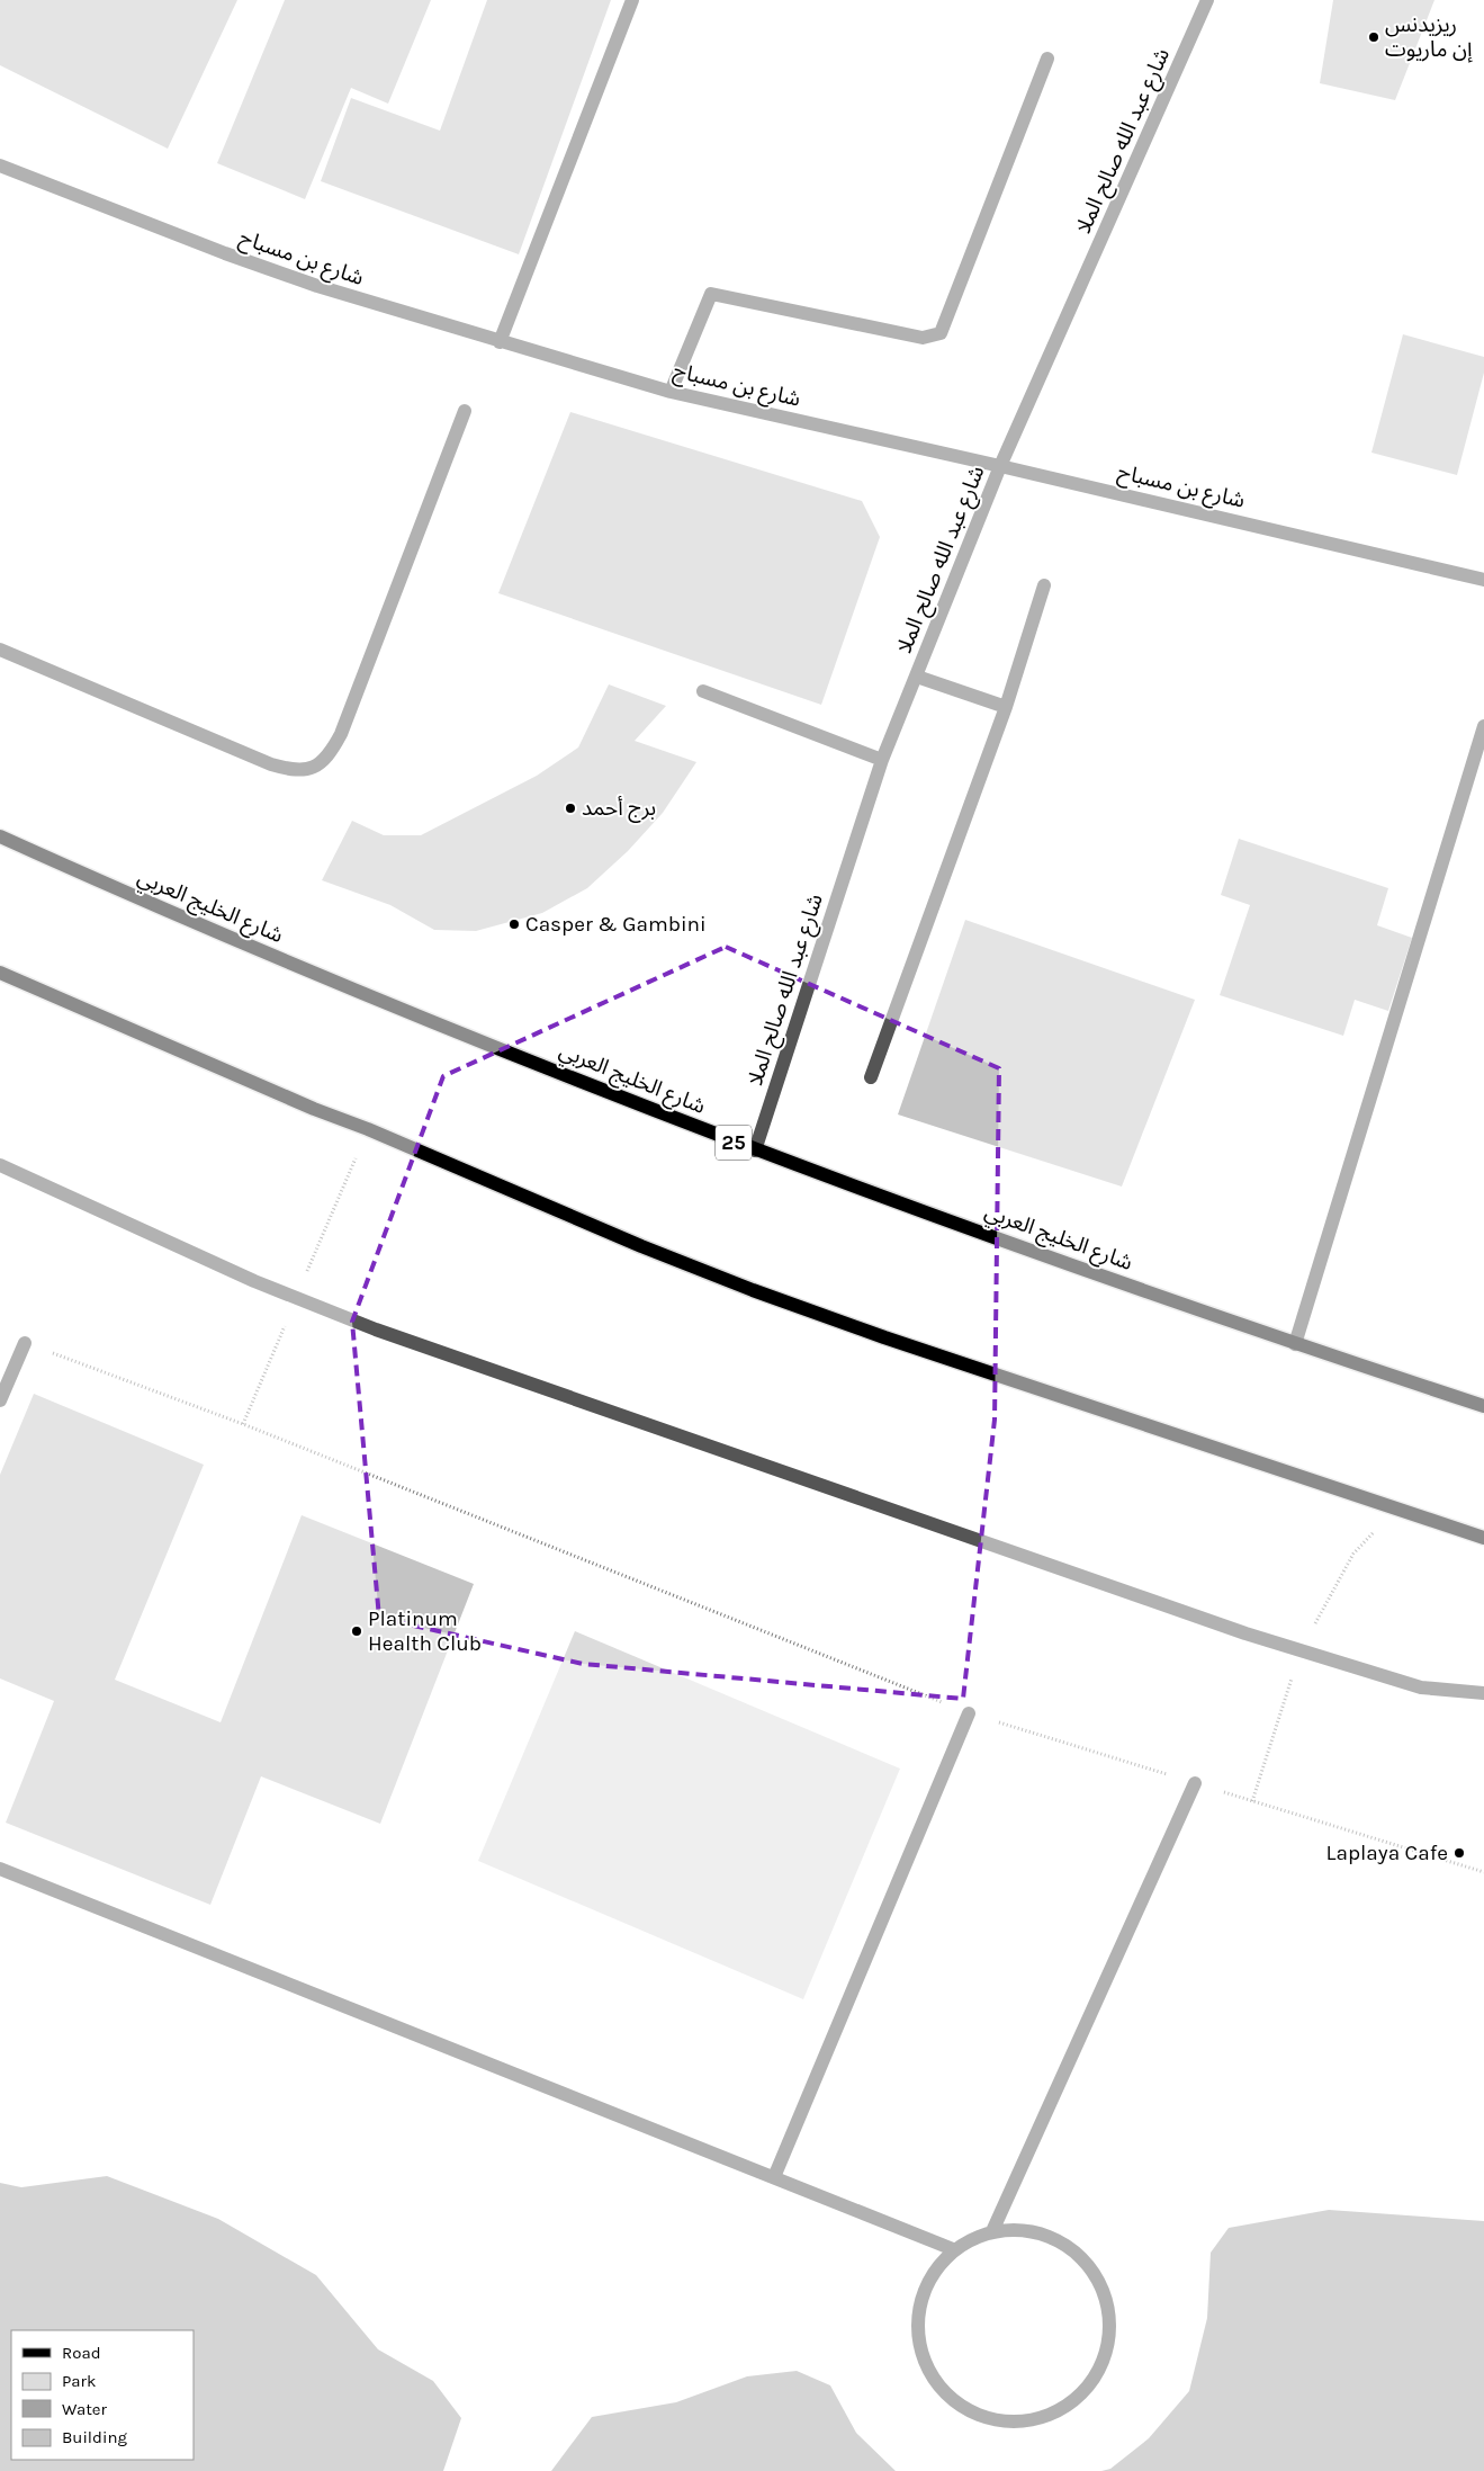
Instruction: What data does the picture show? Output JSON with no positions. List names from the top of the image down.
{
  "streets": {
    "main road": ["شارع الخليج العربي", "25"],
    "street": ["شارع عبد الله صالح الملا", "شارع بن مسباح"]
  },
  "crossings": [
    ["شارع عبد الله صالح الملا", "شارع بن مسباح"],
    ["شارع عبد الله صالح الملا", "شارع الخليج العربي"]
  ],
  "places": [
    "ريزيدنس إن ماريوت",
    "برج أحمد",
    "Casper & Gambini",
    "Platinum Health Club",
    "Laplaya Cafe"
  ],
  "legend": [
    "Road",
    "Park",
    "Water",
    "Building"
  ]
}
